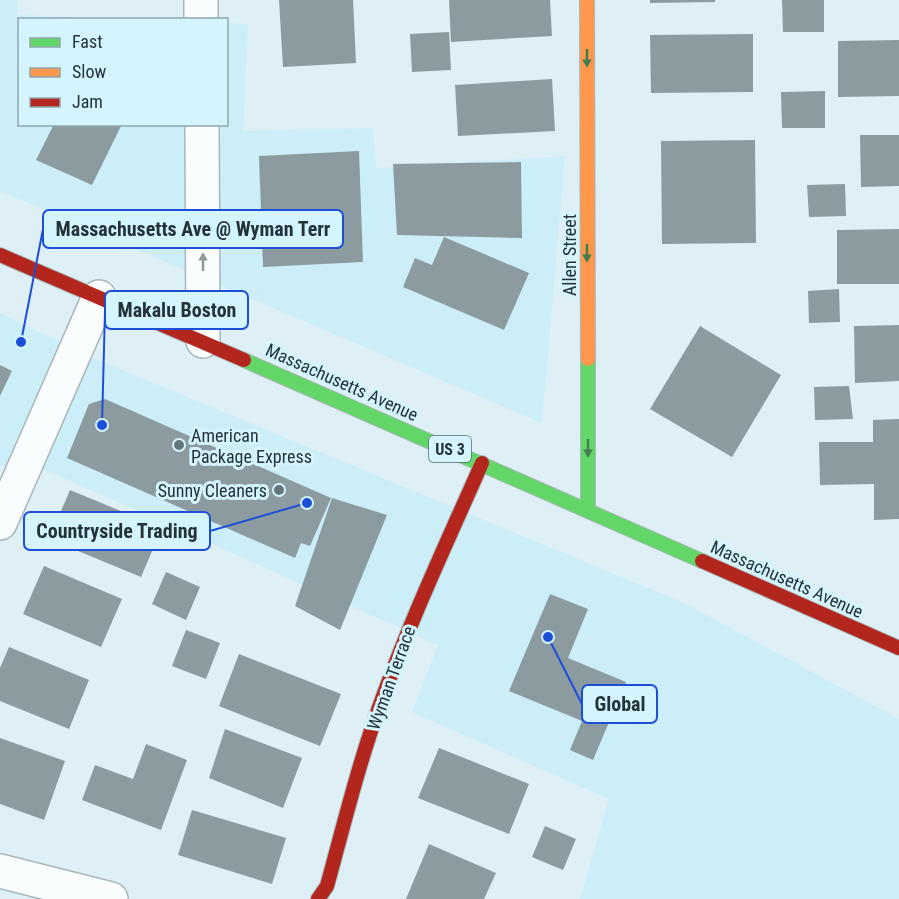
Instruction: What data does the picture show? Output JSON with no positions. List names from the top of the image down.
{
  "streets": {
    "main road": [
      "Allen Street",
      "Massachusetts Avenue",
      "US 3",
      "Wyman Terrace"
    ]
  },
  "crossings": [
    ["Allen Street", "Massachusetts Avenue"],
    ["Massachusetts Avenue", "Wyman Terrace"]
  ],
  "one_way": ["Allen Street"],
  "places": [
    "Massachusetts Ave @ Wyman Terr",
    "Makalu Boston",
    "American Package Express",
    "Sunny Cleaners",
    "Countryside Trading",
    "Global"
  ],
  "legend": ["Fast", "Slow", "Jam"]
}
